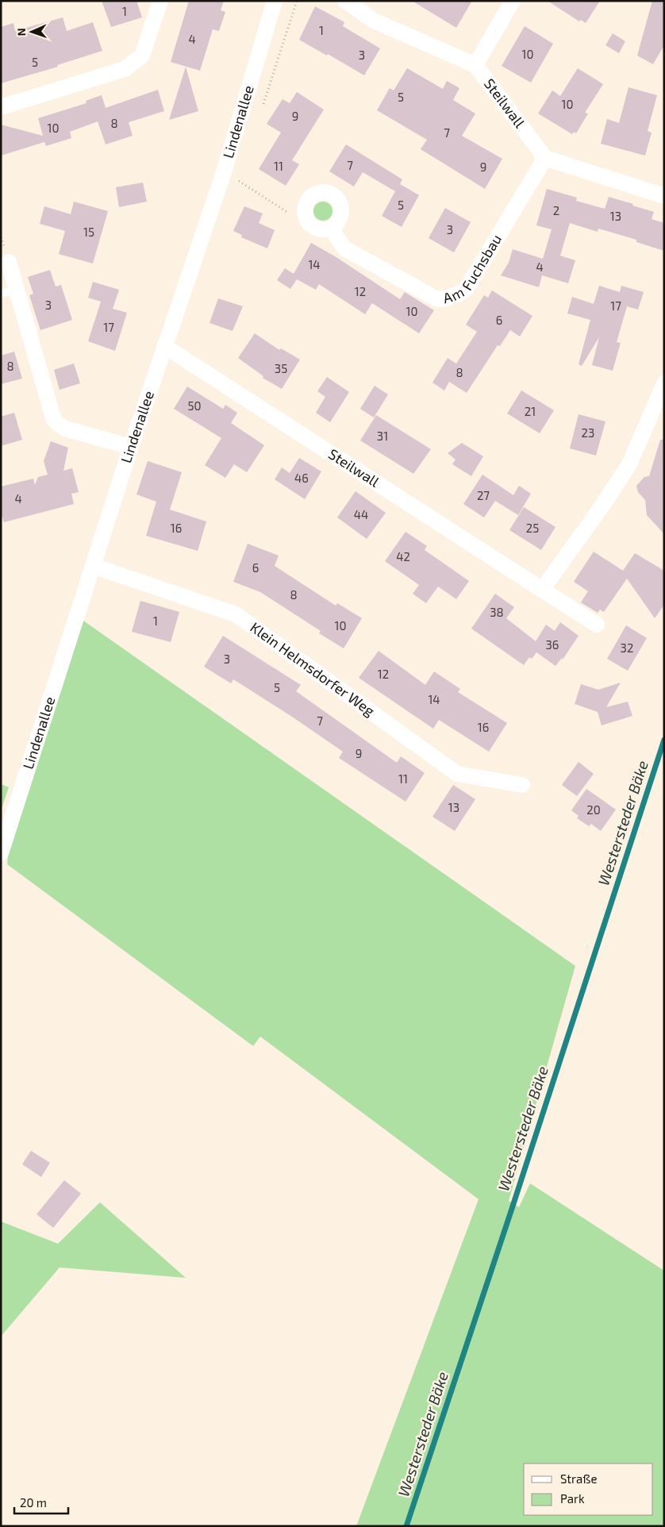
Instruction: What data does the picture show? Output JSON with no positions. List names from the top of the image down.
{
  "streets": {
    "street": [
      "Steilwall",
      "Lindenallee",
      "Am Fuchsbau",
      "Klein Helmsdorfer Weg"
    ]
  },
  "crossings": [
    ["Steilwall", "Lindenallee"],
    ["Steilwall", "Am Fuchsbau"],
    ["Lindenallee", "Klein Helmsdorfer Weg"]
  ],
  "water": ["Westersteder Bäke"],
  "house_numbers": [
    "1",
    "1",
    "4",
    "10",
    "3",
    "5",
    "5",
    "10",
    "9",
    "8",
    "10",
    "7",
    "7",
    "11",
    "9",
    "5",
    "2",
    "13",
    "3",
    "15",
    "14",
    "4",
    "12",
    "3",
    "17",
    "10",
    "6",
    "17",
    "8",
    "35",
    "8",
    "50",
    "21",
    "23",
    "31",
    "46",
    "27",
    "4",
    "44",
    "16",
    "25",
    "42",
    "6",
    "8",
    "38",
    "1",
    "10",
    "36",
    "32",
    "3",
    "12",
    "5",
    "14",
    "7",
    "16",
    "9",
    "11",
    "13",
    "20"
  ],
  "legend": ["Straße", "Park"],
  "scale_bar": "20 m",
  "north": "left"
}
